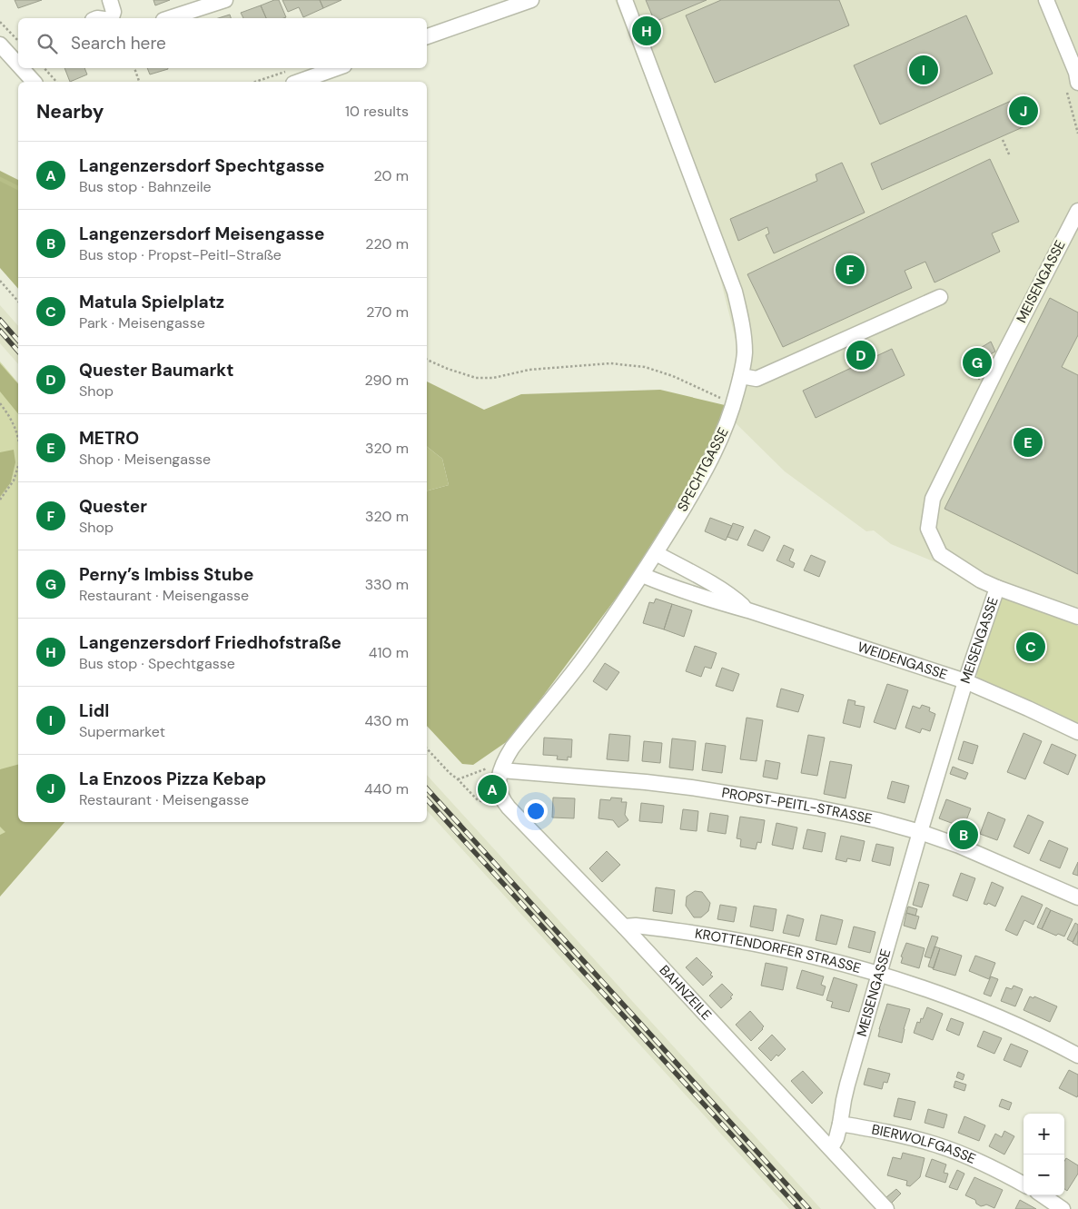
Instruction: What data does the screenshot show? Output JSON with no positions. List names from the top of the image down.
{
  "streets": {
    "street": [
      "MEISENGASSE",
      "SPECHTGASSE",
      "WEIDENGASSE",
      "PROPST-PEITL-STRASSE",
      "KROTTENDORFER STRASSE",
      "BAHNZEILE",
      "BIERWOLFGASSE"
    ]
  },
  "crossings": [
    ["MEISENGASSE", "WEIDENGASSE"],
    ["MEISENGASSE", "PROPST-PEITL-STRASSE"],
    ["MEISENGASSE", "KROTTENDORFER STRASSE"],
    ["MEISENGASSE", "BIERWOLFGASSE"],
    ["SPECHTGASSE", "WEIDENGASSE"],
    ["SPECHTGASSE", "PROPST-PEITL-STRASSE"],
    ["KROTTENDORFER STRASSE", "BAHNZEILE"]
  ],
  "page": {
    "pins": [
      "H",
      "I",
      "J",
      "F",
      "D",
      "G",
      "E",
      "C",
      "A",
      "B"
    ],
    "search": "Search here",
    "heading": ["Nearby", "10 results"],
    "list": [
      {
        "mark": "A",
        "name": "Langenzersdorf Spechtgasse",
        "note": "Bus stop · Bahnzeile",
        "value": "20 m"
      },
      {
        "mark": "B",
        "name": "Langenzersdorf Meisengasse",
        "note": "Bus stop · Propst-Peitl-Straße",
        "value": "220 m"
      },
      {
        "mark": "C",
        "name": "Matula Spielplatz",
        "note": "Park · Meisengasse",
        "value": "270 m"
      },
      {
        "mark": "D",
        "name": "Quester Baumarkt",
        "note": "Shop",
        "value": "290 m"
      },
      {
        "mark": "E",
        "name": "METRO",
        "note": "Shop · Meisengasse",
        "value": "320 m"
      },
      {
        "mark": "F",
        "name": "Quester",
        "note": "Shop",
        "value": "320 m"
      },
      {
        "mark": "G",
        "name": "Perny’s Imbiss Stube",
        "note": "Restaurant · Meisengasse",
        "value": "330 m"
      },
      {
        "mark": "H",
        "name": "Langenzersdorf Friedhofstraße",
        "note": "Bus stop · Spechtgasse",
        "value": "410 m"
      },
      {
        "mark": "I",
        "name": "Lidl",
        "note": "Supermarket",
        "value": "430 m"
      },
      {
        "mark": "J",
        "name": "La Enzoos Pizza Kebap",
        "note": "Restaurant · Meisengasse",
        "value": "440 m"
      }
    ],
    "map_buttons": ["+", "−"]
  }
}
